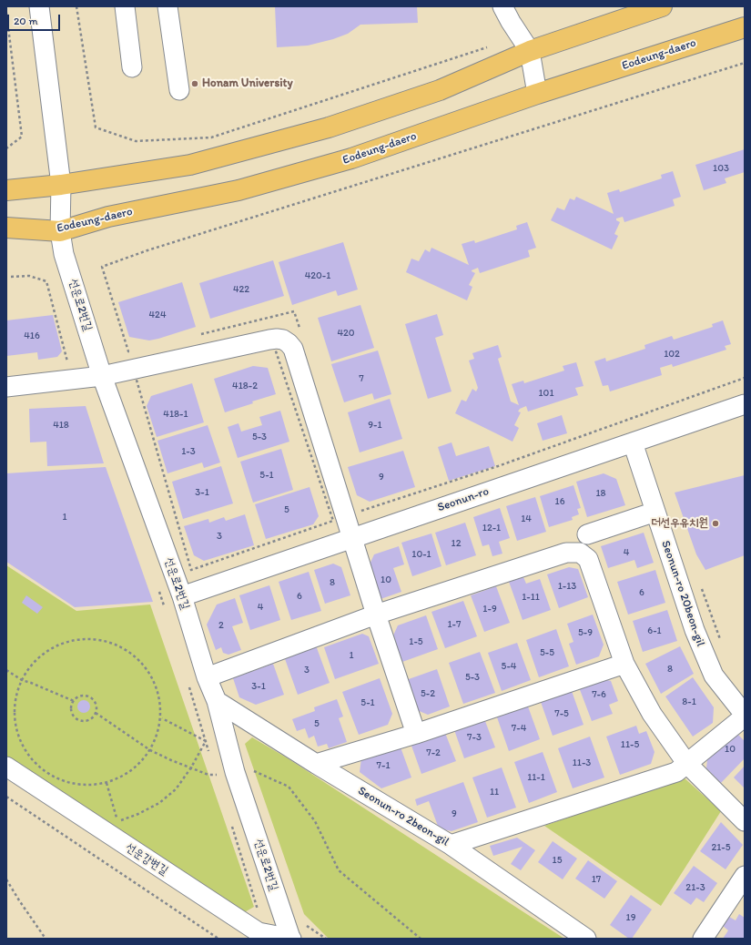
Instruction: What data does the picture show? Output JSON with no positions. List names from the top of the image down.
{
  "streets": {
    "main road": ["Eodeung-daero"],
    "street": [
      "선운로2번길",
      "Seonun-ro",
      "Seonun-ro 20beon-gil",
      "Seonun-ro 2beon-gil",
      "선운강변길"
    ]
  },
  "crossings": [
    ["Eodeung-daero", "선운로2번길"],
    ["선운로2번길", "Seonun-ro"],
    ["선운로2번길", "Seonun-ro 2beon-gil"],
    ["선운로2번길", "선운강변길"],
    ["Seonun-ro", "Seonun-ro 20beon-gil"]
  ],
  "places": ["Honam University", "더선우유치원"],
  "house_numbers": [
    "103",
    "420-1",
    "422",
    "424",
    "420",
    "416",
    "102",
    "7",
    "418-2",
    "101",
    "418-1",
    "418",
    "9-1",
    "5-3",
    "1-3",
    "5-1",
    "9",
    "3-1",
    "18",
    "16",
    "5",
    "1",
    "14",
    "12-1",
    "3",
    "12",
    "4",
    "10-1",
    "10",
    "8",
    "1-13",
    "6",
    "6",
    "1-11",
    "4",
    "1-9",
    "1-7",
    "2",
    "6-1",
    "5-9",
    "1-5",
    "5-5",
    "1",
    "5-4",
    "8",
    "3",
    "5-3",
    "3-1",
    "5-2",
    "7-6",
    "8-1",
    "5-1",
    "7-5",
    "5",
    "7-4",
    "7-3",
    "11-5",
    "10",
    "7-2",
    "11-3",
    "7-1",
    "11-1",
    "11",
    "9",
    "21-5",
    "15",
    "17",
    "21-3",
    "19"
  ],
  "scale_bar": "20 m"
}
